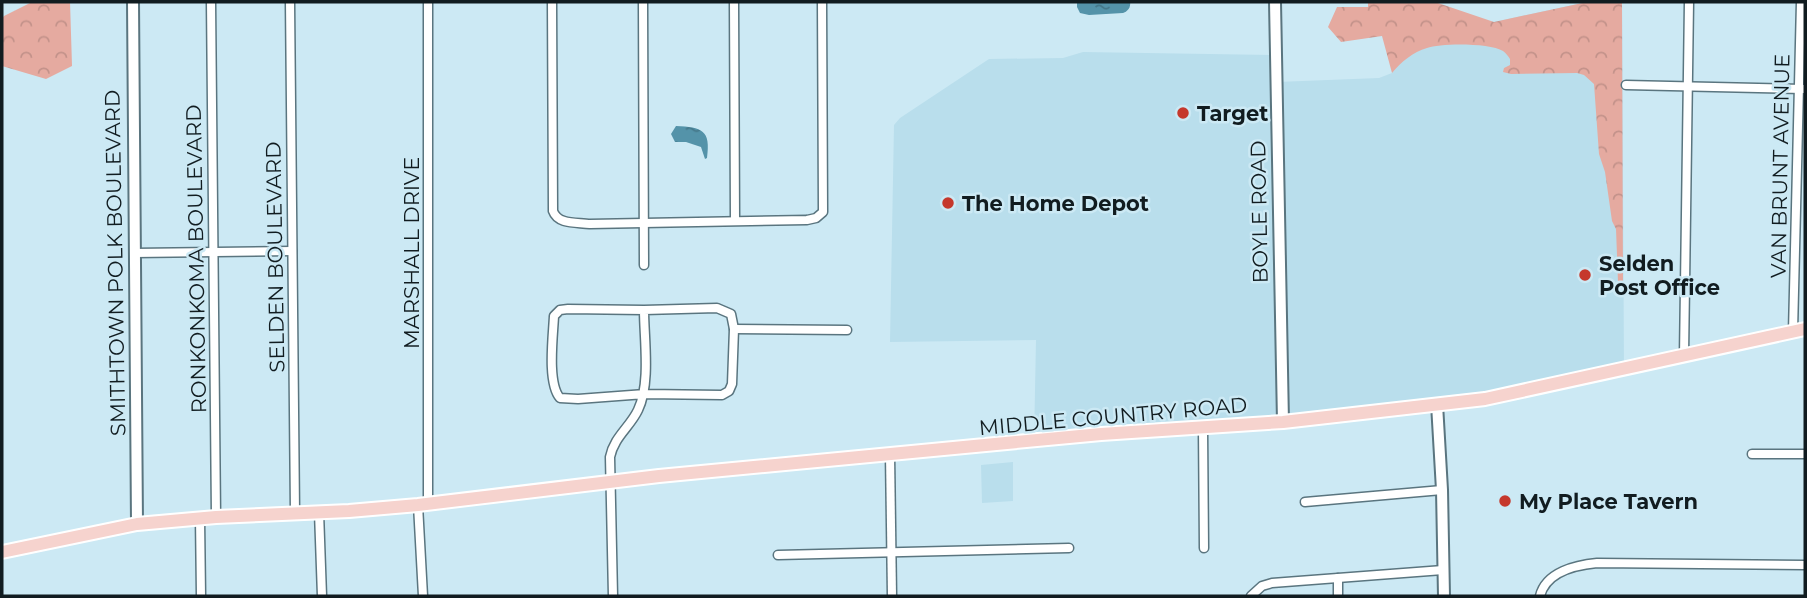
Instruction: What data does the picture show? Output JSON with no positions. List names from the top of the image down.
{
  "streets": {
    "main road": ["MIDDLE COUNTRY ROAD"],
    "street": [
      "VAN BRUNT AVENUE",
      "BOYLE ROAD",
      "MARSHALL DRIVE",
      "SELDEN BOULEVARD",
      "RONKONKOMA BOULEVARD",
      "SMITHTOWN POLK BOULEVARD"
    ]
  },
  "crossings": [
    ["VAN BRUNT AVENUE", "MIDDLE COUNTRY ROAD"],
    ["BOYLE ROAD", "MIDDLE COUNTRY ROAD"],
    ["MARSHALL DRIVE", "MIDDLE COUNTRY ROAD"]
  ],
  "places": [
    "Target",
    "The Home Depot",
    "Selden Post Office",
    "My Place Tavern"
  ]
}
